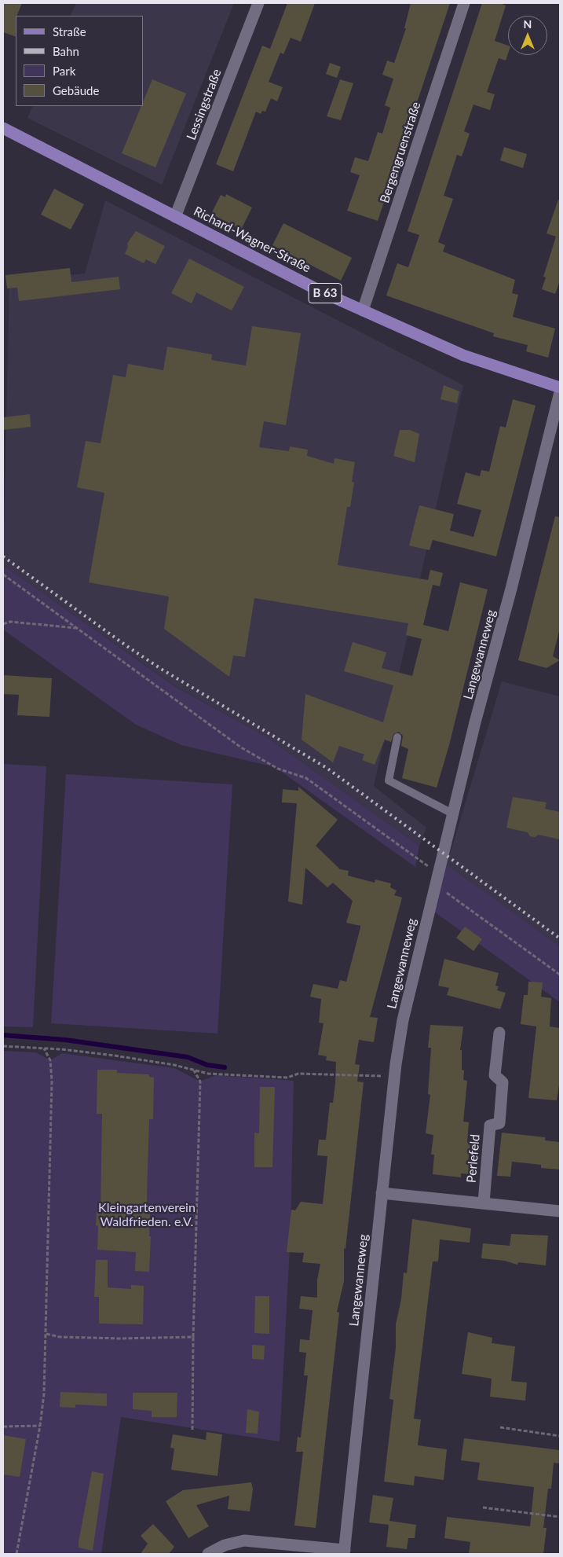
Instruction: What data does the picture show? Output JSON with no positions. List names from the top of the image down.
{
  "streets": {
    "main road": ["Richard-Wagner-Straße", "B 63"],
    "street": [
      "Lessingstraße",
      "Bergengruenstraße",
      "Langewanneweg",
      "Perlefeld"
    ]
  },
  "crossings": [
    ["Lessingstraße", "Richard-Wagner-Straße"],
    ["Bergengruenstraße", "Richard-Wagner-Straße"]
  ],
  "parks": ["Kleingartenverein Waldfrieden. e.V."],
  "legend": [
    "Straße",
    "Bahn",
    "Park",
    "Gebäude"
  ],
  "north": "top"
}
